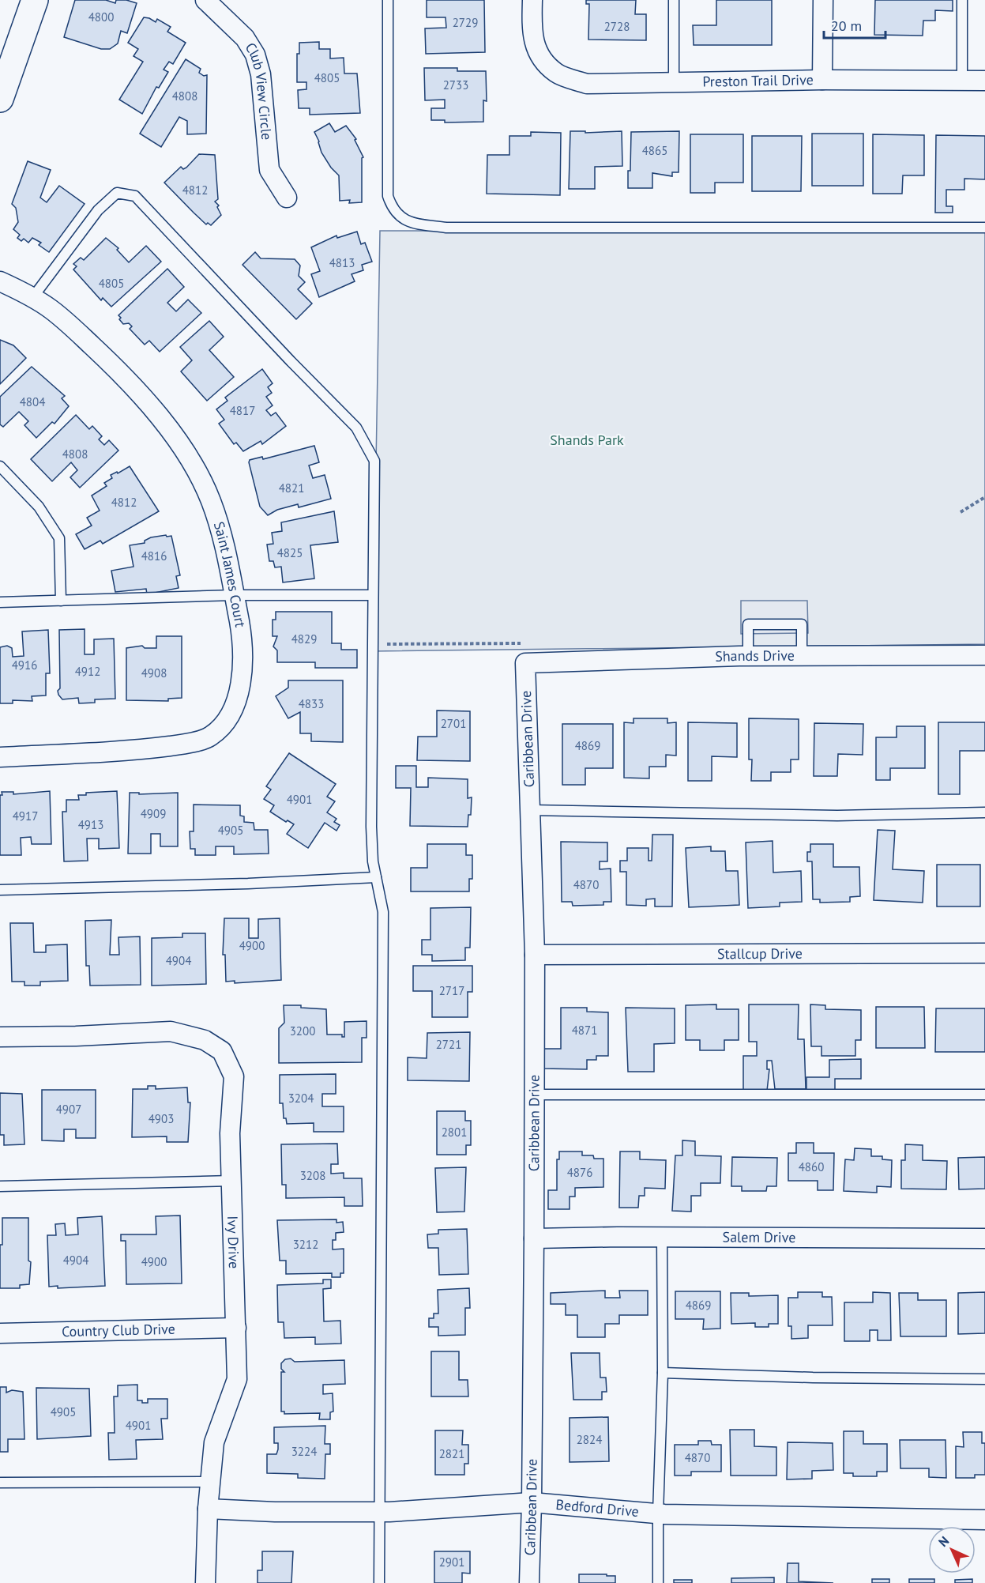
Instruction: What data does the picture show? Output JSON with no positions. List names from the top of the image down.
{
  "streets": {
    "street": [
      "Preston Trail Drive",
      "Club View Circle",
      "Saint James Court",
      "Shands Drive",
      "Caribbean Drive",
      "Stallcup Drive",
      "Salem Drive",
      "Ivy Drive",
      "Country Club Drive",
      "Bedford Drive"
    ]
  },
  "crossings": [
    ["Shands Drive", "Caribbean Drive"],
    ["Caribbean Drive", "Stallcup Drive"],
    ["Caribbean Drive", "Salem Drive"],
    ["Caribbean Drive", "Bedford Drive"],
    ["Ivy Drive", "Country Club Drive"],
    ["Ivy Drive", "Bedford Drive"]
  ],
  "parks": ["Shands Park"],
  "house_numbers": [
    "4800",
    "2729",
    "2728",
    "4805",
    "2733",
    "4808",
    "4865",
    "4812",
    "4813",
    "4805",
    "4804",
    "4817",
    "4808",
    "4821",
    "4812",
    "4825",
    "4816",
    "4829",
    "4916",
    "4912",
    "4908",
    "4833",
    "2701",
    "4869",
    "4901",
    "4909",
    "4917",
    "4913",
    "4905",
    "4870",
    "4900",
    "4904",
    "2717",
    "4871",
    "3200",
    "2721",
    "3204",
    "4907",
    "4903",
    "2801",
    "4860",
    "4876",
    "3208",
    "3212",
    "4904",
    "4900",
    "4869",
    "4905",
    "4901",
    "2824",
    "3224",
    "2821",
    "4870",
    "2901"
  ],
  "scale_bar": "20 m",
  "north": "top left"
}
